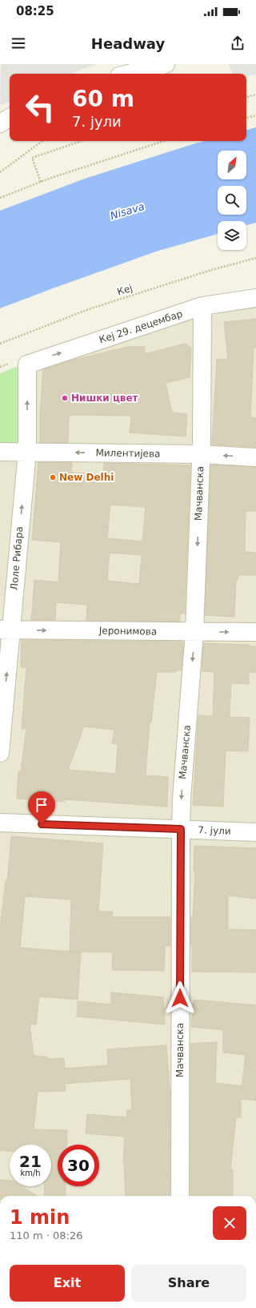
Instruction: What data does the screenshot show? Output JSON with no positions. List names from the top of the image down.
{
  "streets": {
    "street": [
      "Кеј 29. децембар",
      "Милентијева",
      "Мачванска",
      "Лоле Рибара",
      "Јеронимова",
      "7. јули"
    ],
    "path": ["Кеј"]
  },
  "crossings": [
    ["Кеј 29. децембар", "Мачванска"],
    ["Кеј 29. децембар", "Лоле Рибара"],
    ["Милентијева", "Мачванска"],
    ["Милентијева", "Лоле Рибара"],
    ["Мачванска", "Јеронимова"],
    ["Мачванска", "7. јули"],
    ["Лоле Рибара", "Јеронимова"]
  ],
  "one_way": [
    "Кеј 29. децембар",
    "Милентијева",
    "Мачванска",
    "Лоле Рибара",
    "Јеронимова"
  ],
  "water": ["Nisava"],
  "places": ["Нишки цвет", "New Delhi"],
  "north": "top right",
  "page": {
    "status": "08:25",
    "header": "Headway",
    "turn": ["60 m", "7. јули"],
    "speed": "21 km/h",
    "limit": "30",
    "heading": ["1 min", "110 m · 08:26"],
    "buttons": ["Exit", "Share"]
  }
}
